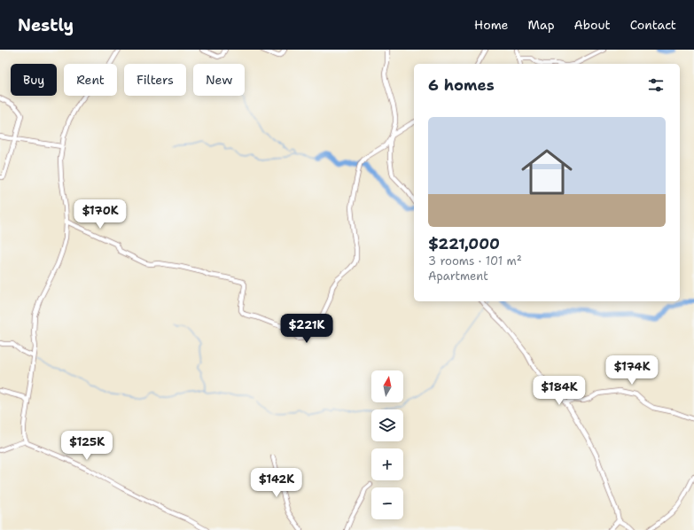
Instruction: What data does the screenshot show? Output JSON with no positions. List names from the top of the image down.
{
  "north": "top",
  "page": {
    "header": "Nestly",
    "nav": [
      "Home",
      "Map",
      "About",
      "Contact"
    ],
    "chip": [
      "Buy",
      "Rent",
      "Filters",
      "New"
    ],
    "heading": "6 homes",
    "list": [
      {
        "name": "$221,000",
        "note": "3 rooms · 101 m² · Apartment"
      }
    ],
    "price": [
      "$170K",
      "$221K",
      "$174K",
      "$184K",
      "$125K",
      "$142K"
    ],
    "map_buttons": ["+", "−"]
  }
}
